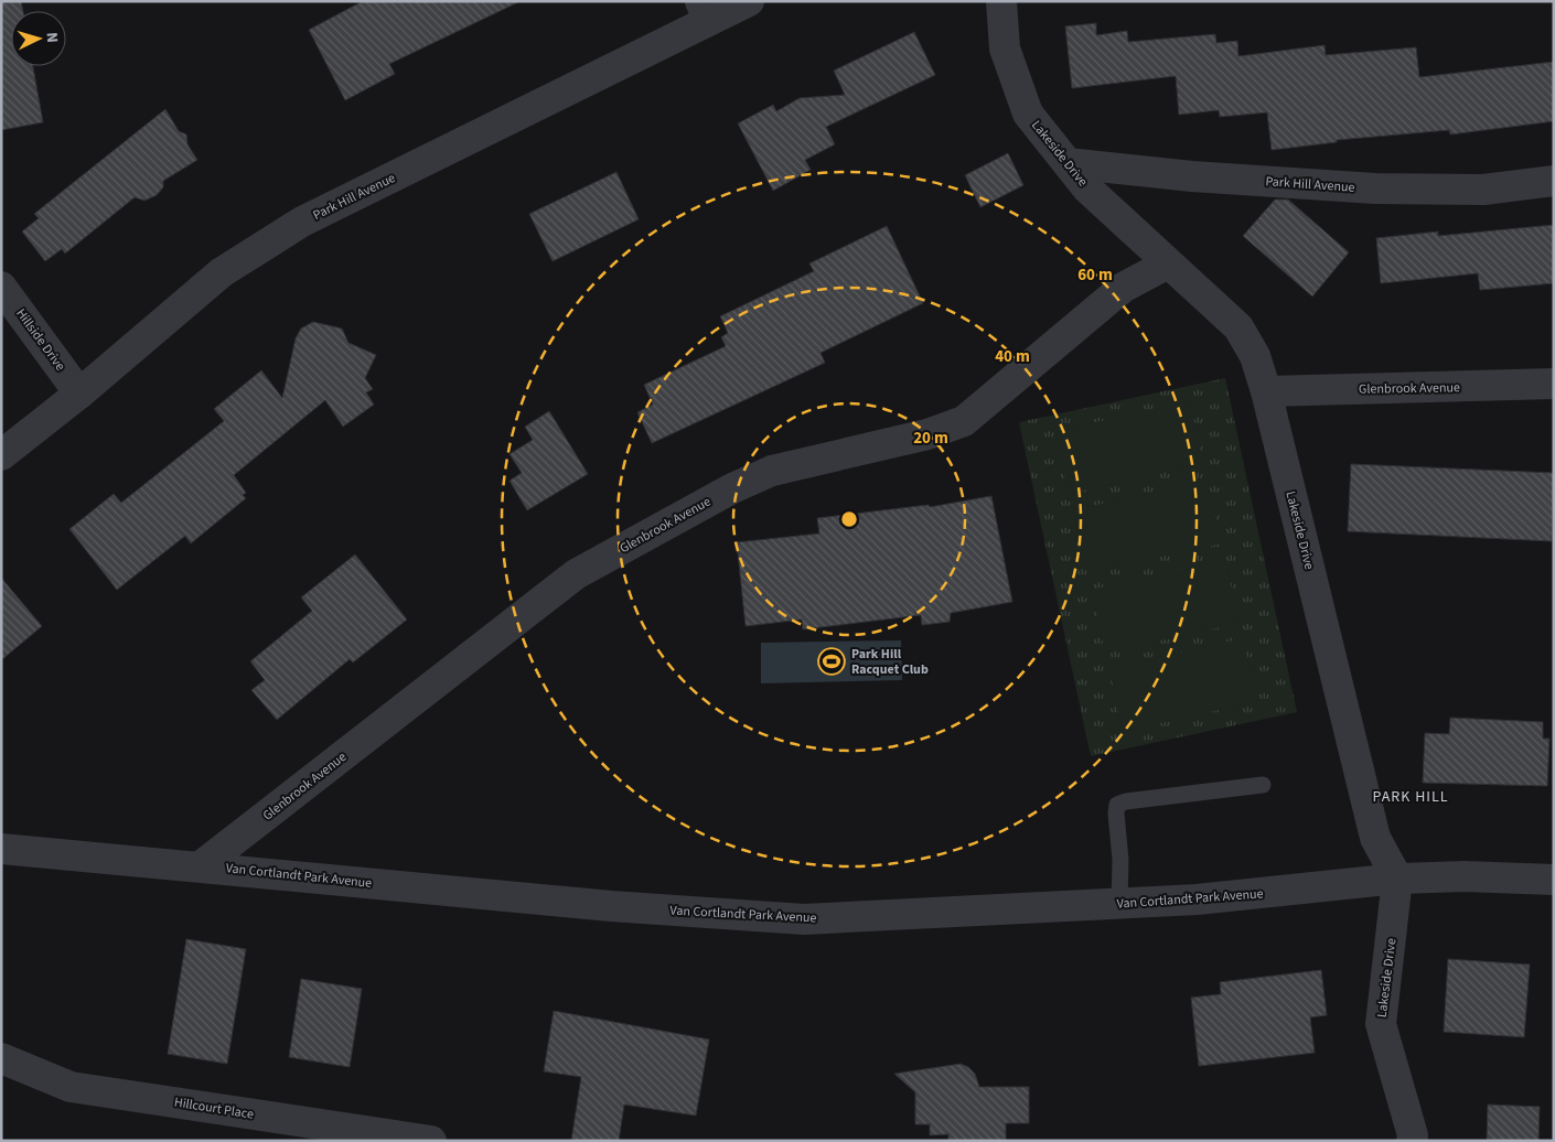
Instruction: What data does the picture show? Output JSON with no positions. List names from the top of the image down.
{
  "streets": {
    "street": [
      "Lakeside Drive",
      "Park Hill Avenue",
      "Hillside Drive",
      "Glenbrook Avenue",
      "Van Cortlandt Park Avenue",
      "Hillcourt Place"
    ]
  },
  "crossings": [
    ["Lakeside Drive", "Park Hill Avenue"],
    ["Lakeside Drive", "Glenbrook Avenue"],
    ["Lakeside Drive", "Van Cortlandt Park Avenue"],
    ["Park Hill Avenue", "Hillside Drive"],
    ["Glenbrook Avenue", "Van Cortlandt Park Avenue"]
  ],
  "districts": ["PARK HILL"],
  "places": {
    "sports": ["Park Hill Racquet Club"]
  },
  "north": "right",
  "rings": ["60 m", "40 m", "20 m"]
}
